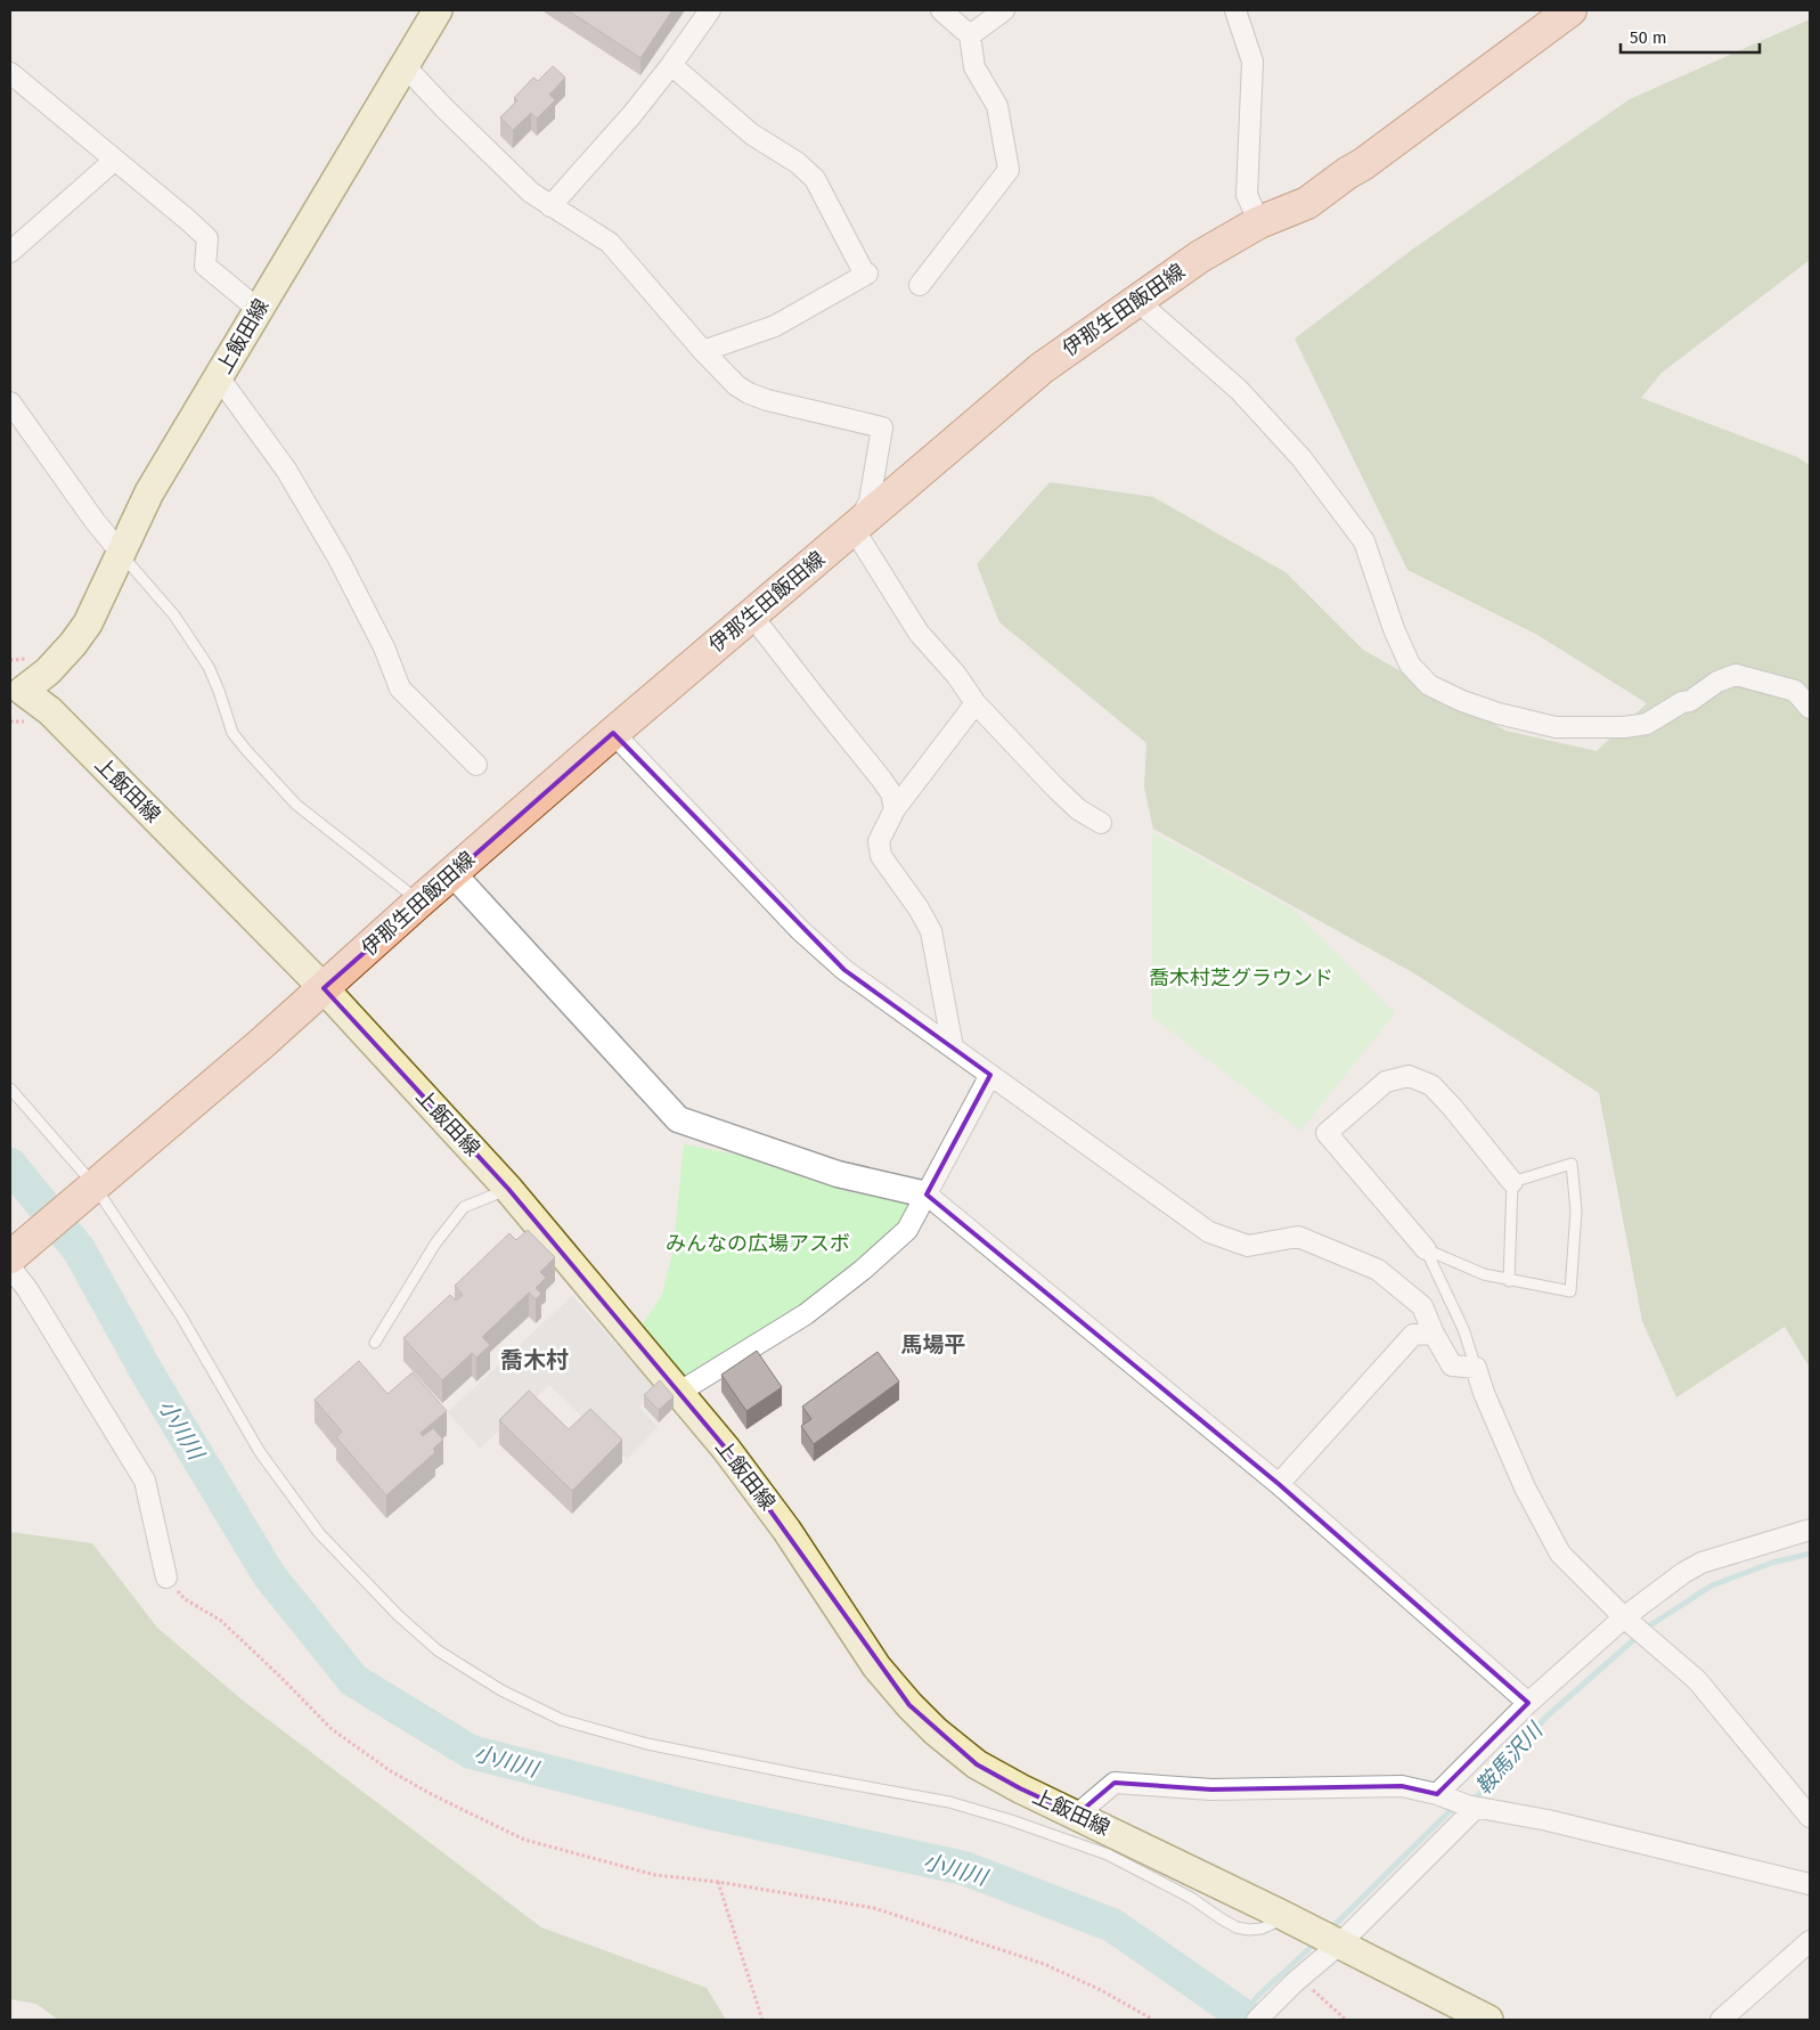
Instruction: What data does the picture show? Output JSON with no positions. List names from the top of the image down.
{
  "streets": {
    "main road": ["伊那生田飯田線", "上飯田線"]
  },
  "crossings": [
    ["伊那生田飯田線", "上飯田線"]
  ],
  "districts": ["馬場平", "喬木村"],
  "water": ["小川川", "鞍馬沢川"],
  "parks": ["喬木村芝グラウンド", "みんなの広場アスボ"],
  "scale_bar": "50 m"
}
